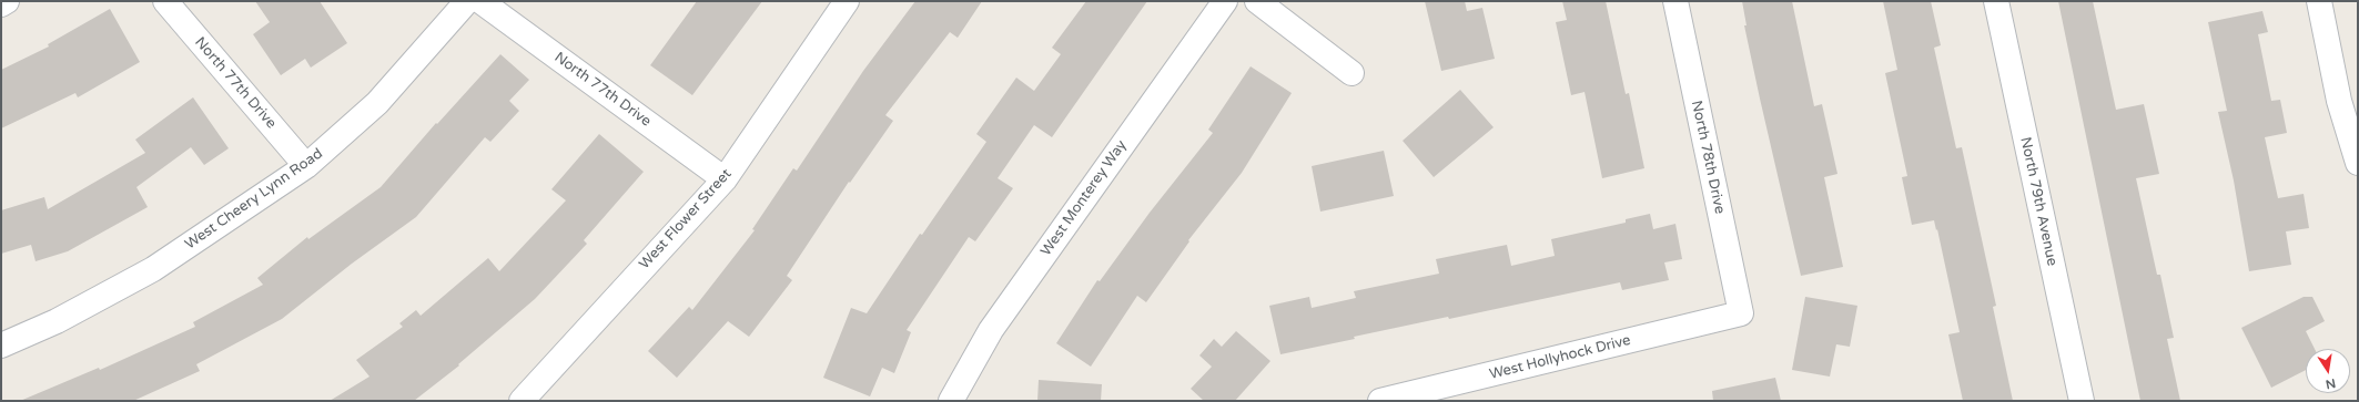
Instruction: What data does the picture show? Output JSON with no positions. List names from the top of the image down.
{
  "streets": {
    "street": [
      "North 77th Drive",
      "North 78th Drive",
      "West Monterey Way",
      "West Cheery Lynn Road",
      "North 79th Avenue",
      "West Flower Street",
      "West Hollyhock Drive"
    ]
  },
  "crossings": [
    ["North 77th Drive", "West Cheery Lynn Road"],
    ["North 77th Drive", "West Flower Street"],
    ["North 78th Drive", "West Hollyhock Drive"]
  ],
  "north": "bottom"
}
